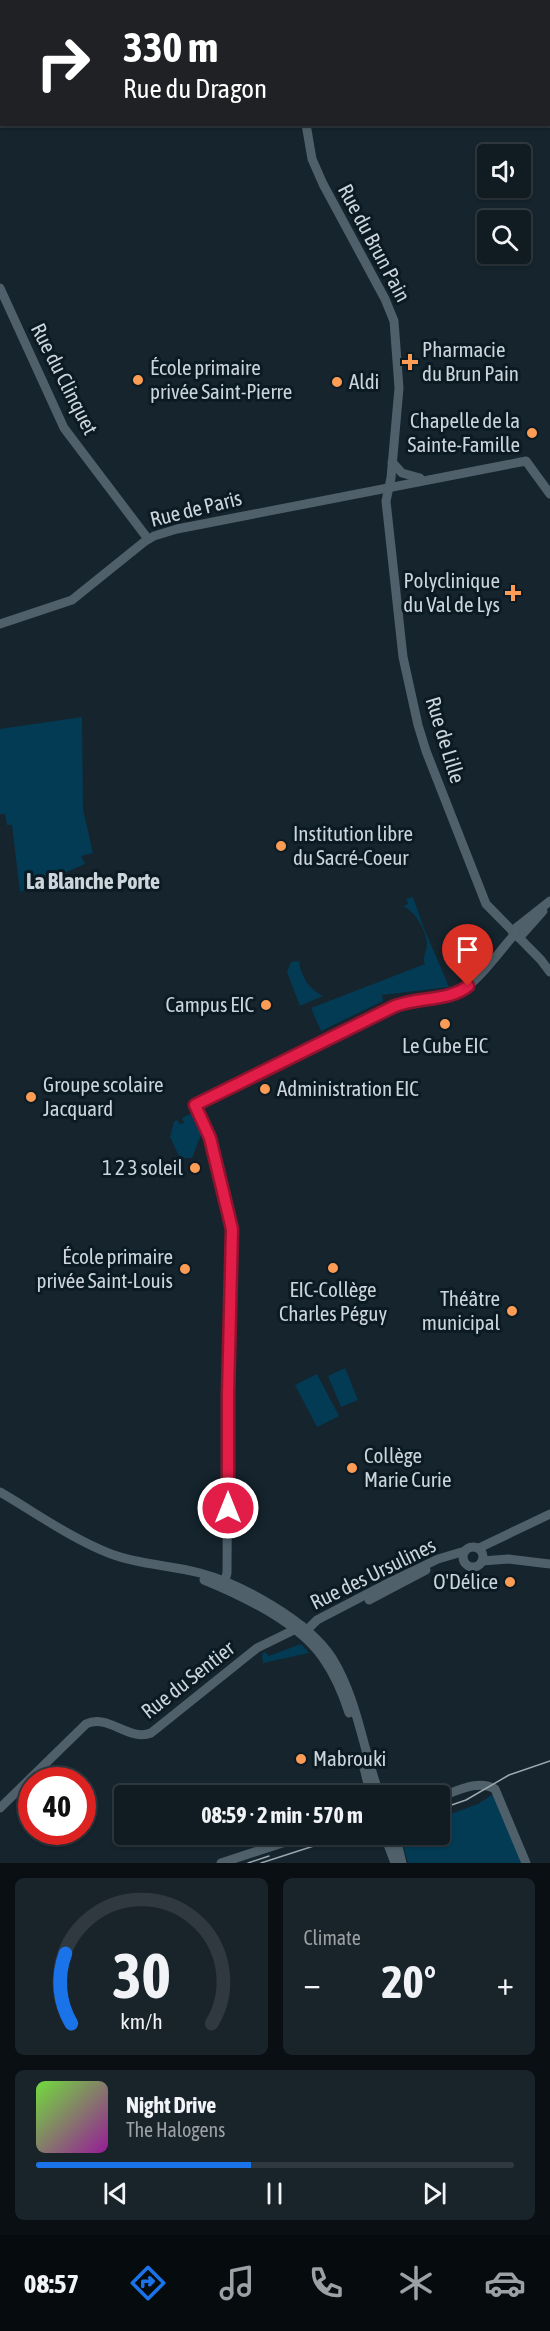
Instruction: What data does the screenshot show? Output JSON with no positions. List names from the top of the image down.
{
  "streets": {
    "main road": [
      "Rue du Brun Pain",
      "Rue du Clinquet",
      "Rue de Paris",
      "Rue de Lille",
      "Rue des Ursulines",
      "Rue du Sentier"
    ]
  },
  "crossings": [
    ["Rue du Brun Pain", "Rue de Paris"],
    ["Rue du Brun Pain", "Rue de Lille"],
    ["Rue du Clinquet", "Rue de Paris"],
    ["Rue de Paris", "Rue de Lille"],
    ["Rue des Ursulines", "Rue du Sentier"]
  ],
  "districts": ["La Blanche Porte"],
  "places": {
    "health": ["Pharmacie du Brun Pain", "Polyclinique du Val de Lys"],
    "other": [
      "École primaire privée Saint-Pierre",
      "Aldi",
      "Chapelle de la Sainte-Famille",
      "Institution libre du Sacré-Coeur",
      "Campus EIC",
      "Le Cube EIC",
      "Administration EIC",
      "Groupe scolaire Jacquard",
      "1 2 3 soleil",
      "EIC-Collège Charles Péguy",
      "École primaire privée Saint-Louis",
      "Théâtre municipal",
      "Collège Marie Curie",
      "O'Délice",
      "Mabrouki"
    ]
  },
  "page": {
    "turn": ["330 m", "Rue du Dragon"],
    "limit": "40",
    "trip": "08:59 · 2 min · 570 m",
    "tile": "Climate",
    "heat": ["−", "20°", "+"],
    "song": ["Night Drive", "The Halogens"],
    "tabs": "08:57",
    "gauge": ["30", "km/h"]
  }
}
